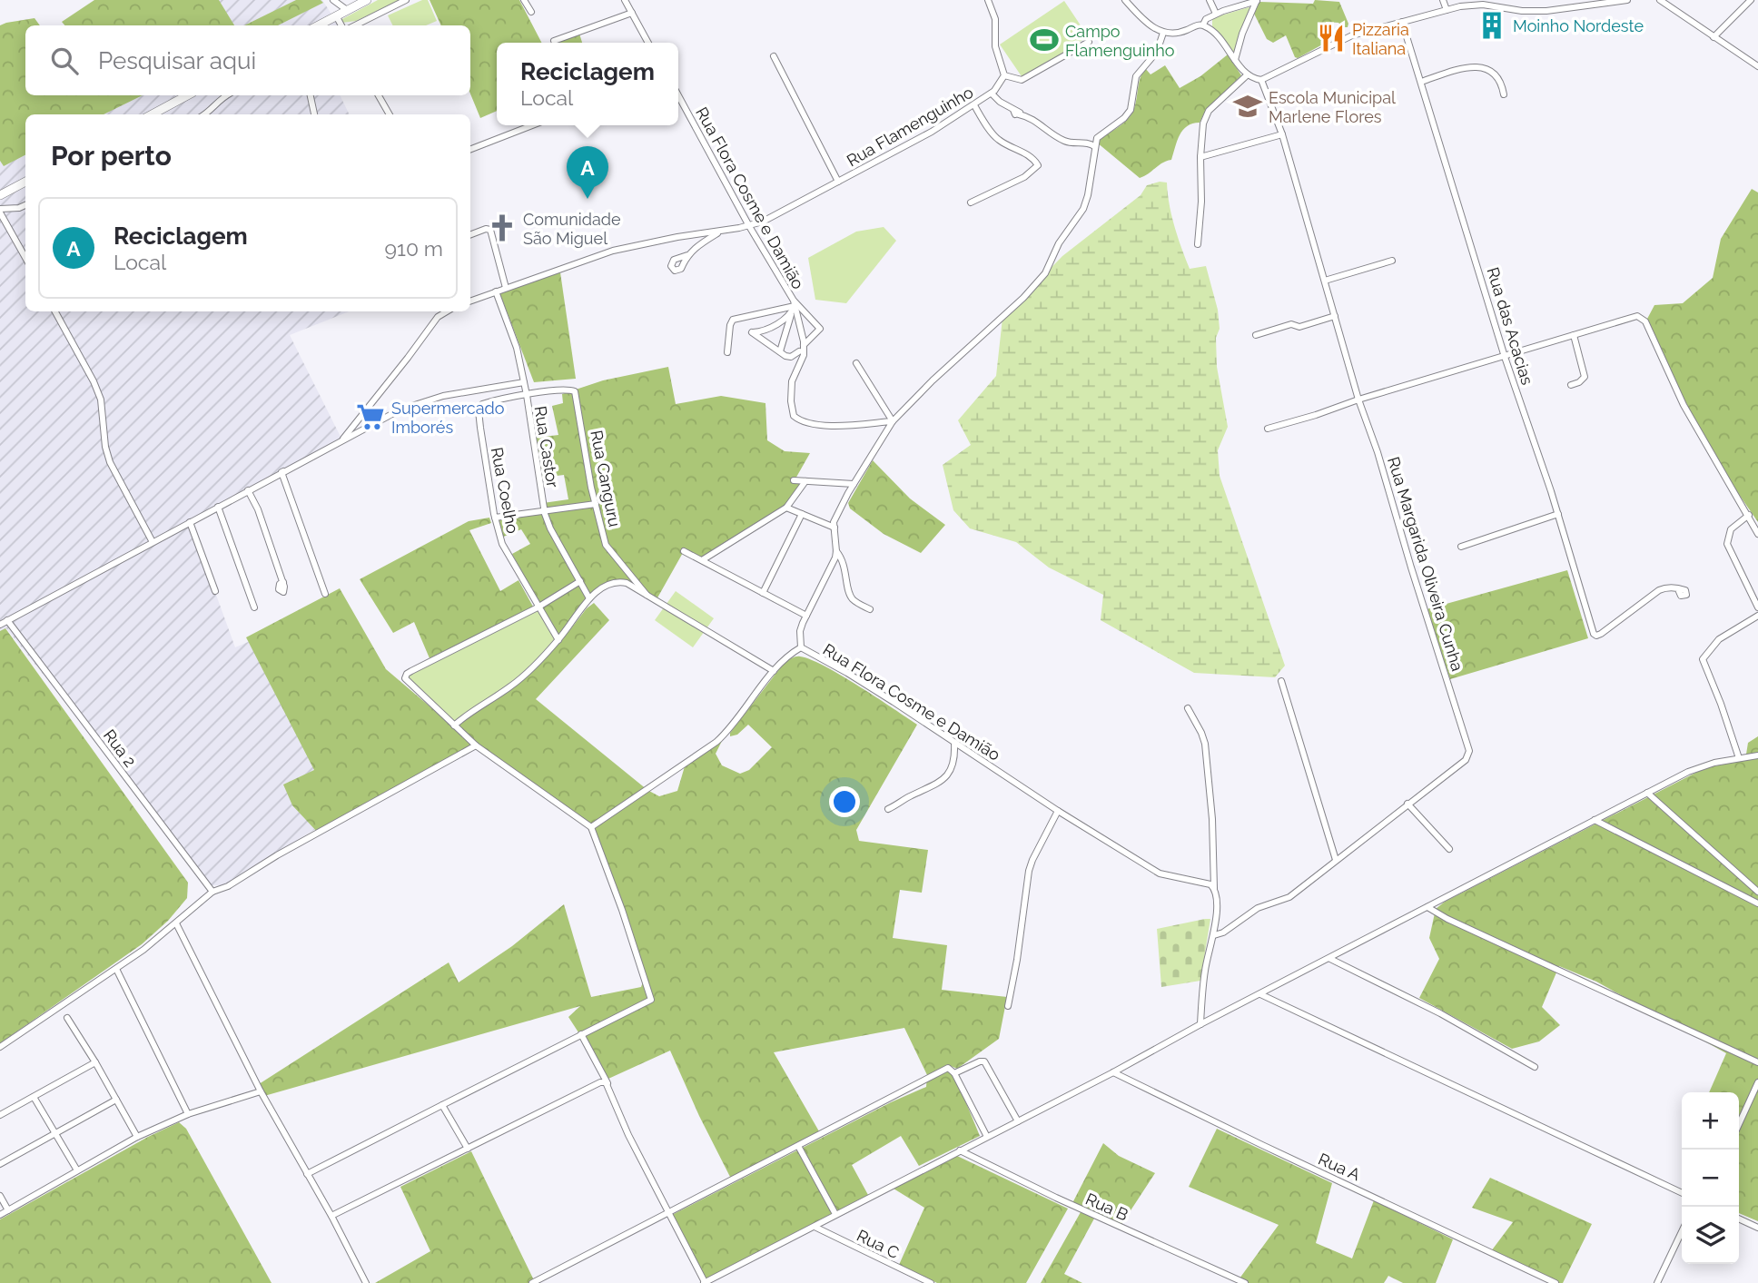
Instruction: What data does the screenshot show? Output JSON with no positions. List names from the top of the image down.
{
  "streets": {
    "street": [
      "Rua Flamenguinho",
      "Rua Flora Cosme e Damião",
      "Rua das Acacias",
      "Rua Castor",
      "Rua Canguru",
      "Rua Coelho",
      "Rua Margarida Oliveira Cunha",
      "Rua 2",
      "Rua A",
      "Rua B",
      "Rua C"
    ]
  },
  "crossings": [
    ["Rua Flamenguinho", "Rua Flora Cosme e Damião"],
    ["Rua Flamenguinho", "Rua Castor"],
    ["Rua Castor", "Rua Canguru"],
    ["Rua Castor", "Rua Coelho"],
    ["Rua Canguru", "Rua Coelho"]
  ],
  "places": {
    "building": ["Moinho Nordeste"],
    "restaurant": ["Pizzaria Italiana"],
    "sports": ["Campo Flamenguinho"],
    "school or university": ["Escola Municipal Marlene Flores"],
    "church": ["Comunidade São Miguel"],
    "supermarket": ["Supermercado Imborés"]
  },
  "page": {
    "search": "Pesquisar aqui",
    "popup": ["Reciclagem", "Local"],
    "heading": "Por perto",
    "pins": "A",
    "list": [
      {
        "mark": "A",
        "name": "Reciclagem",
        "note": "Local",
        "value": "910 m"
      }
    ],
    "map_buttons": ["+", "−"]
  }
}
